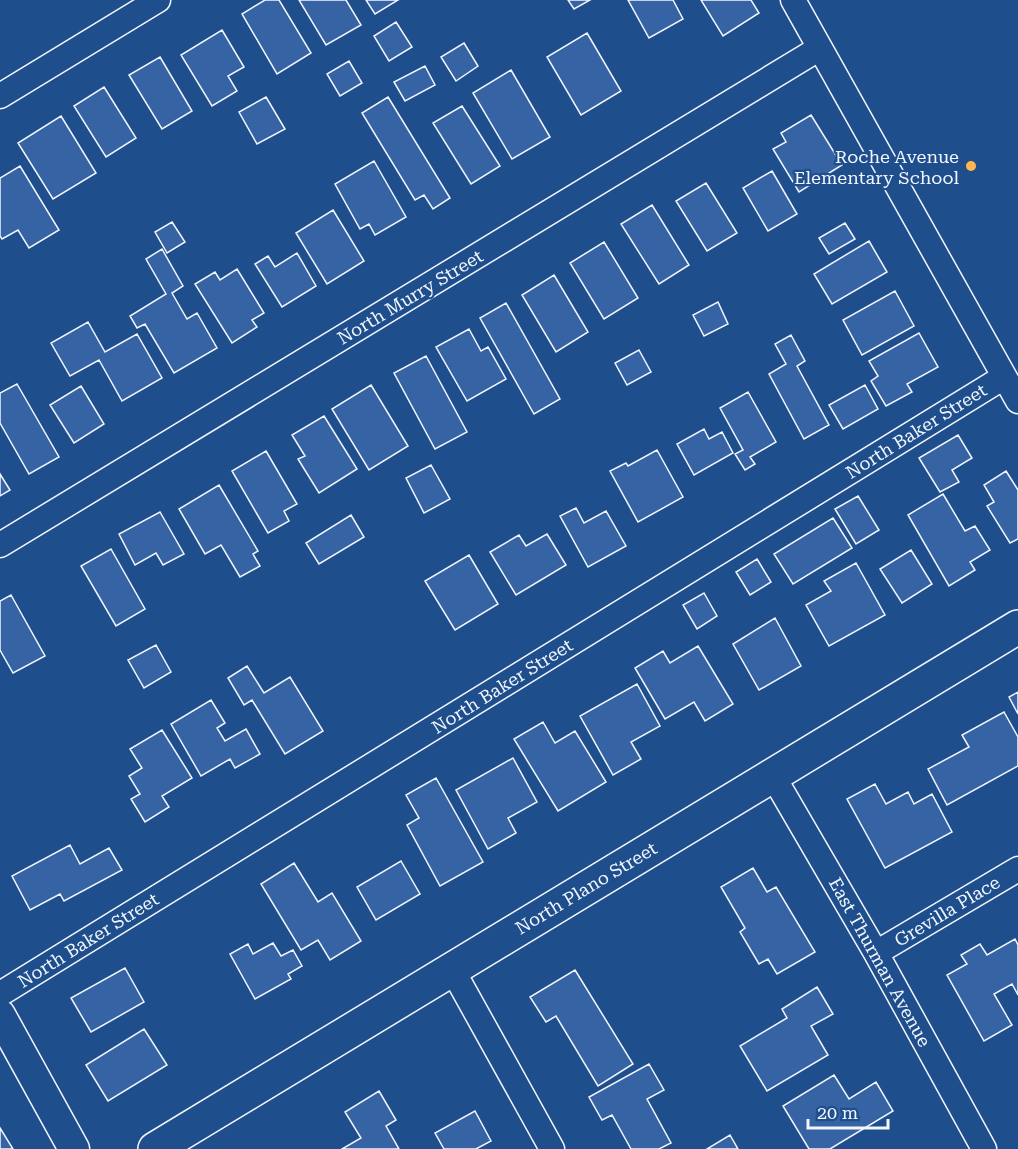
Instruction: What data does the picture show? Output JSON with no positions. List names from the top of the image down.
{
  "streets": {
    "main road": ["North Plano Street"],
    "street": [
      "North Murry Street",
      "North Baker Street",
      "Grevilla Place",
      "East Thurman Avenue"
    ]
  },
  "crossings": [
    ["North Plano Street", "East Thurman Avenue"],
    ["Grevilla Place", "East Thurman Avenue"]
  ],
  "places": ["Roche Avenue Elementary School"],
  "scale_bar": "20 m"
}
